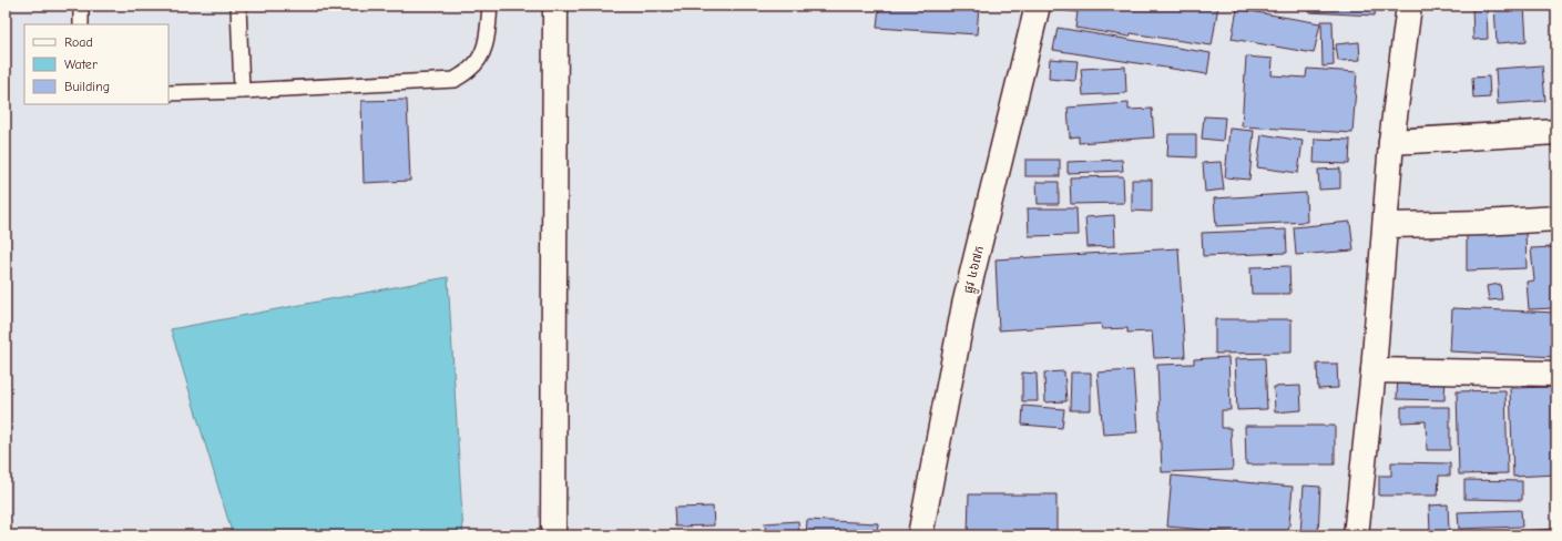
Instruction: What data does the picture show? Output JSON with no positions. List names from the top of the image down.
{
  "streets": {
    "street": ["ផ្លូវ ៤៦៧ក"]
  },
  "legend": ["Road", "Water", "Building"]
}
